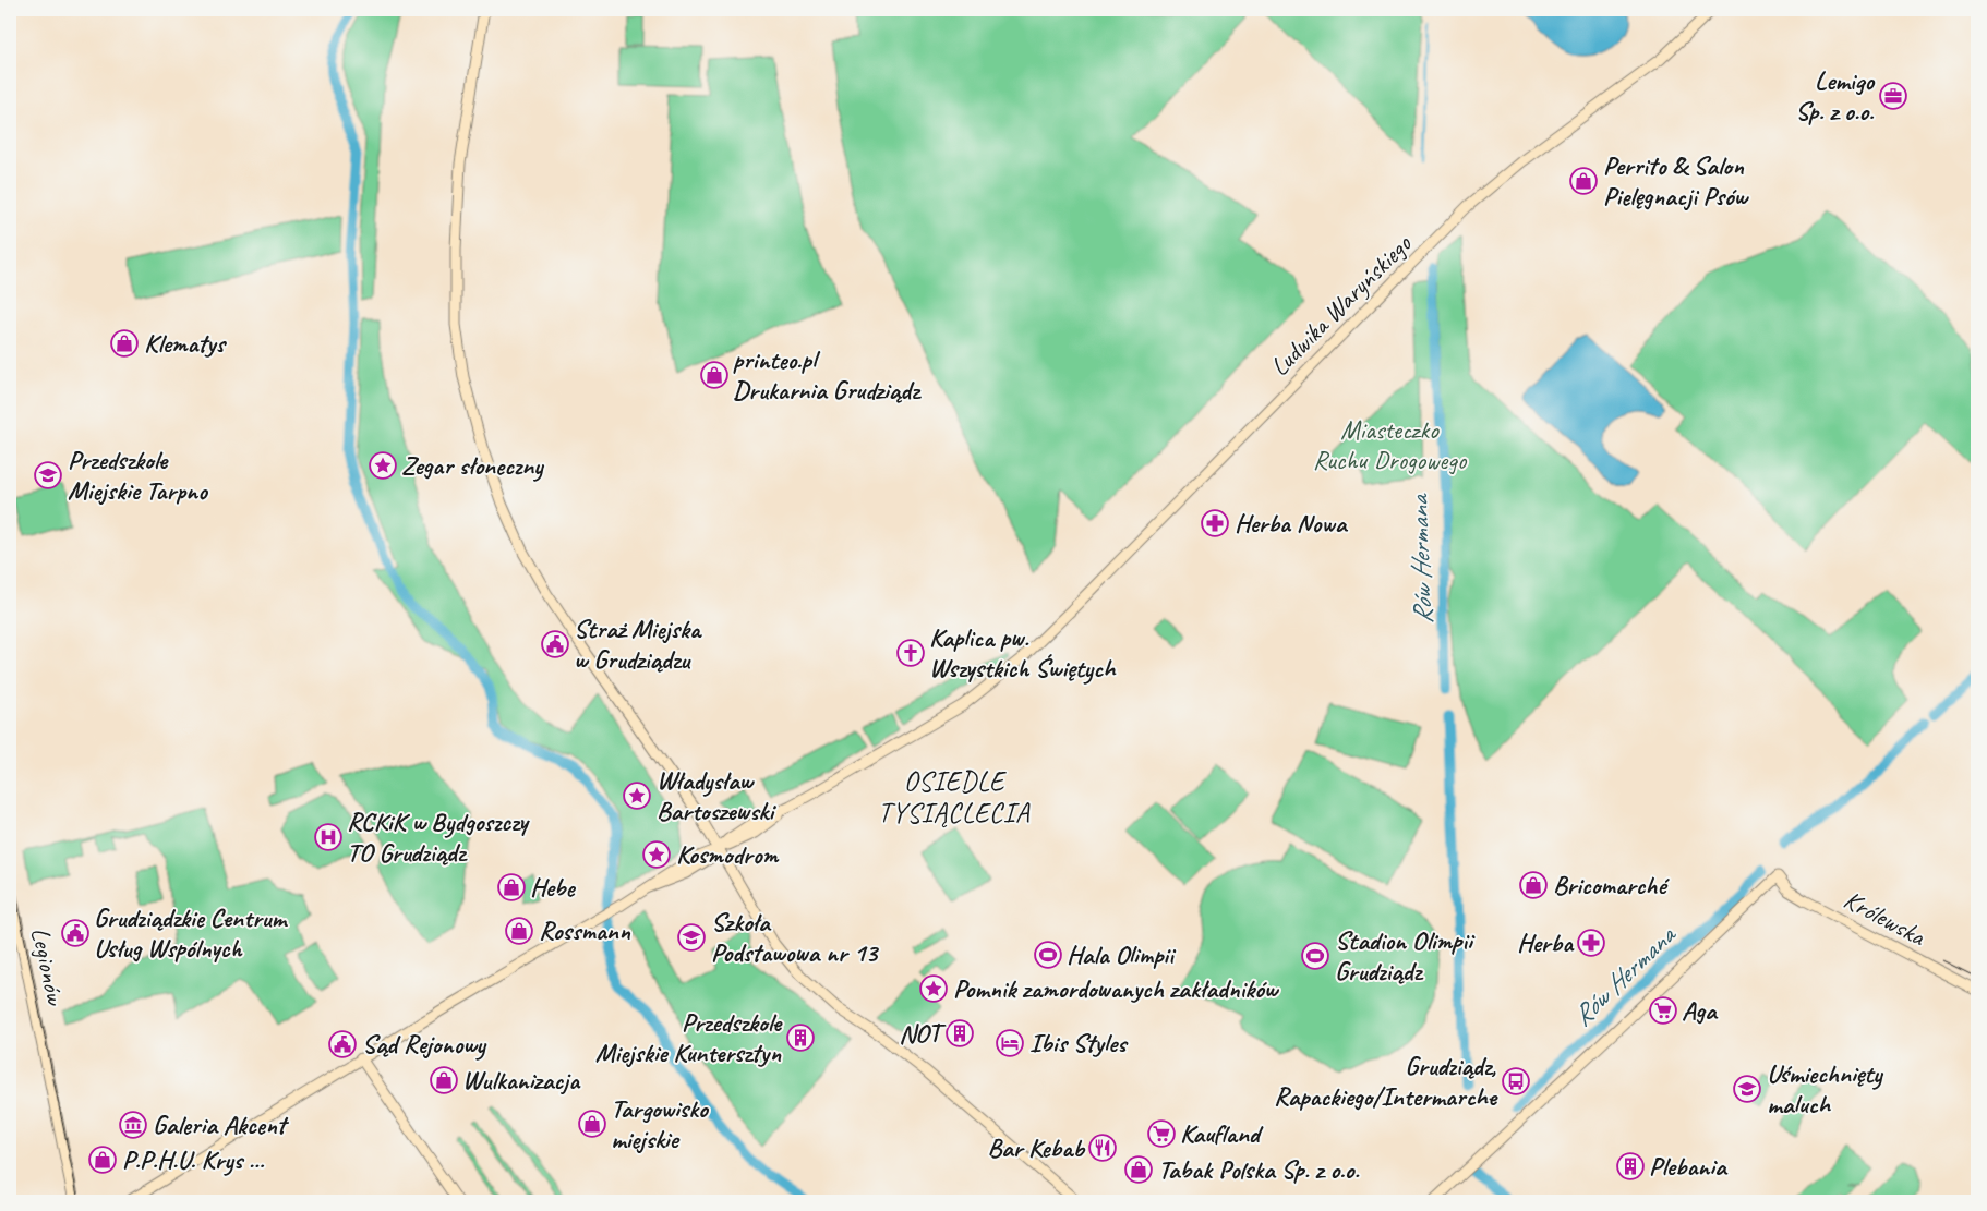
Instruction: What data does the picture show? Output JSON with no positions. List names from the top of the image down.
{
  "streets": {
    "street": ["Ludwika Waryńskiego", "Królewska", "Legionów"]
  },
  "districts": ["OSIEDLE TYSIĄCLECIA"],
  "water": ["Rów Hermana"],
  "parks": ["Miasteczko Ruchu Drogowego"],
  "places": {
    "office": ["Lemigo Sp. z o.o."],
    "shop": [
      "Perrito & Salon Pielęgnacji Psów",
      "Klematys",
      "printeo.pl Drukarnia Grudziądz",
      "Bricomarché",
      "Hebe",
      "Rossmann",
      "Wulkanizacja",
      "Targowisko miejskie",
      "P.P.H.U. Krys ...",
      "Tabak Polska Sp. z o.o."
    ],
    "place": [
      "Zegar słoneczny",
      "Władysław Bartoszewski",
      "Kosmodrom",
      "Pomnik zamordowanych zakładników"
    ],
    "school or university": ["Przedszkole Miejskie Tarpno", "Szkoła Podstawowa nr 13", "Uśmiechnięty maluch"],
    "pharmacy": ["Herba Nowa", "Herba"],
    "public building": ["Straż Miejska w Grudziądzu", "Grudziądzkie Centrum Usług Wspólnych", "Sąd Rejonowy"],
    "church": ["Kaplica pw. Wszystkich Świętych"],
    "hospital": ["RCKiK w Bydgoszczy TO Grudziądz"],
    "sports": ["Hala Olimpii", "Stadion Olimpii Grudziądz"],
    "supermarket": ["Aga", "Kaufland"],
    "building": ["NOT", "Przedszkole Miejskie Kuntersztyn", "Plebania"],
    "hotel": ["Ibis Styles"],
    "bus stop": ["Grudziądz, Rapackiego/Intermarche"],
    "museum": ["Galeria Akcent"],
    "restaurant": ["Bar Kebab"]
  }
}
